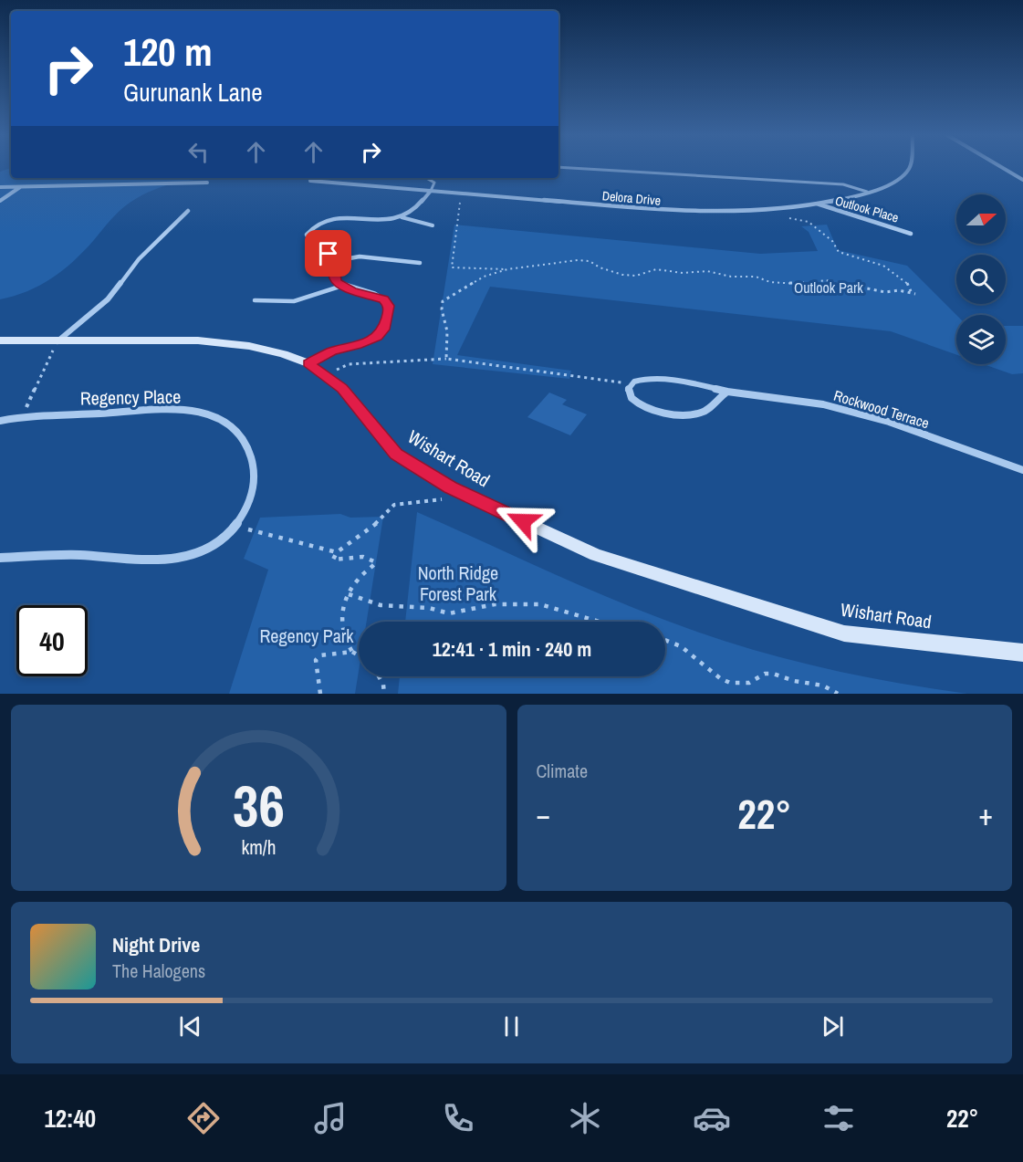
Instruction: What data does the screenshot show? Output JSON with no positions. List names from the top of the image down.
{
  "streets": {
    "street": [
      "Delora Drive",
      "Outlook Place",
      "Regency Place",
      "Rockwood Terrace",
      "Wishart Road"
    ]
  },
  "crossings": [
    ["Delora Drive", "Outlook Place"]
  ],
  "parks": ["Outlook Park", "North Ridge Forest Park", "Regency Park"],
  "north": "right",
  "page": {
    "turn": ["120 m", "Gurunank Lane"],
    "limit": "40",
    "trip": "12:41 · 1 min · 240 m",
    "tile": "Climate",
    "heat": ["−", "22°", "+"],
    "song": ["Night Drive", "The Halogens"],
    "tabs": ["12:40", "22°"],
    "gauge": ["36", "km/h"]
  }
}
